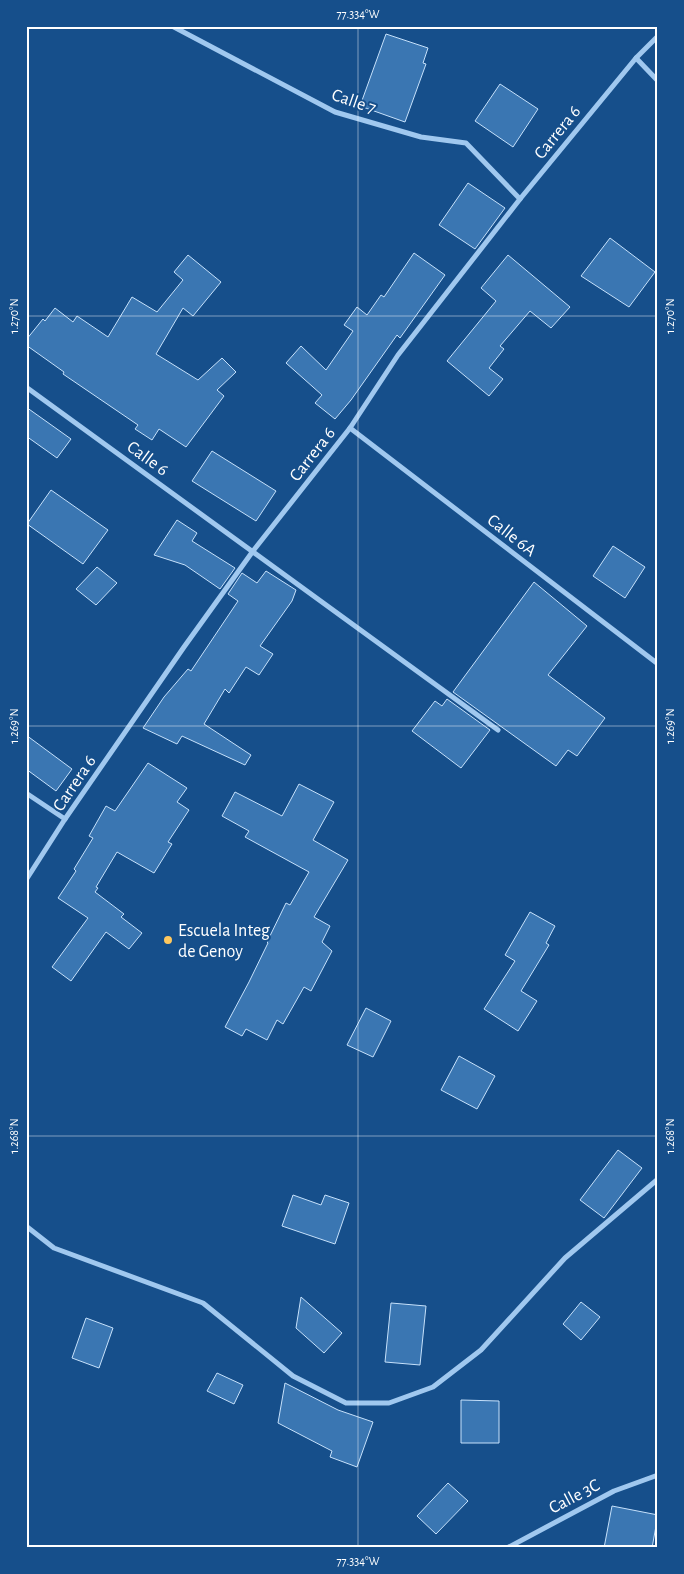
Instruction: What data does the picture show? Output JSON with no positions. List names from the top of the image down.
{
  "streets": {
    "street": [
      "Calle 7",
      "Carrera 6",
      "Calle 6",
      "Calle 6A",
      "Calle 3C"
    ]
  },
  "crossings": [
    ["Calle 7", "Carrera 6"],
    ["Carrera 6", "Calle 6"],
    ["Carrera 6", "Calle 6A"]
  ],
  "places": ["Escuela Integ de Genoy"],
  "coordinates": [
    "77.334°W",
    "1.270°N",
    "1.269°N",
    "1.268°N"
  ]
}
